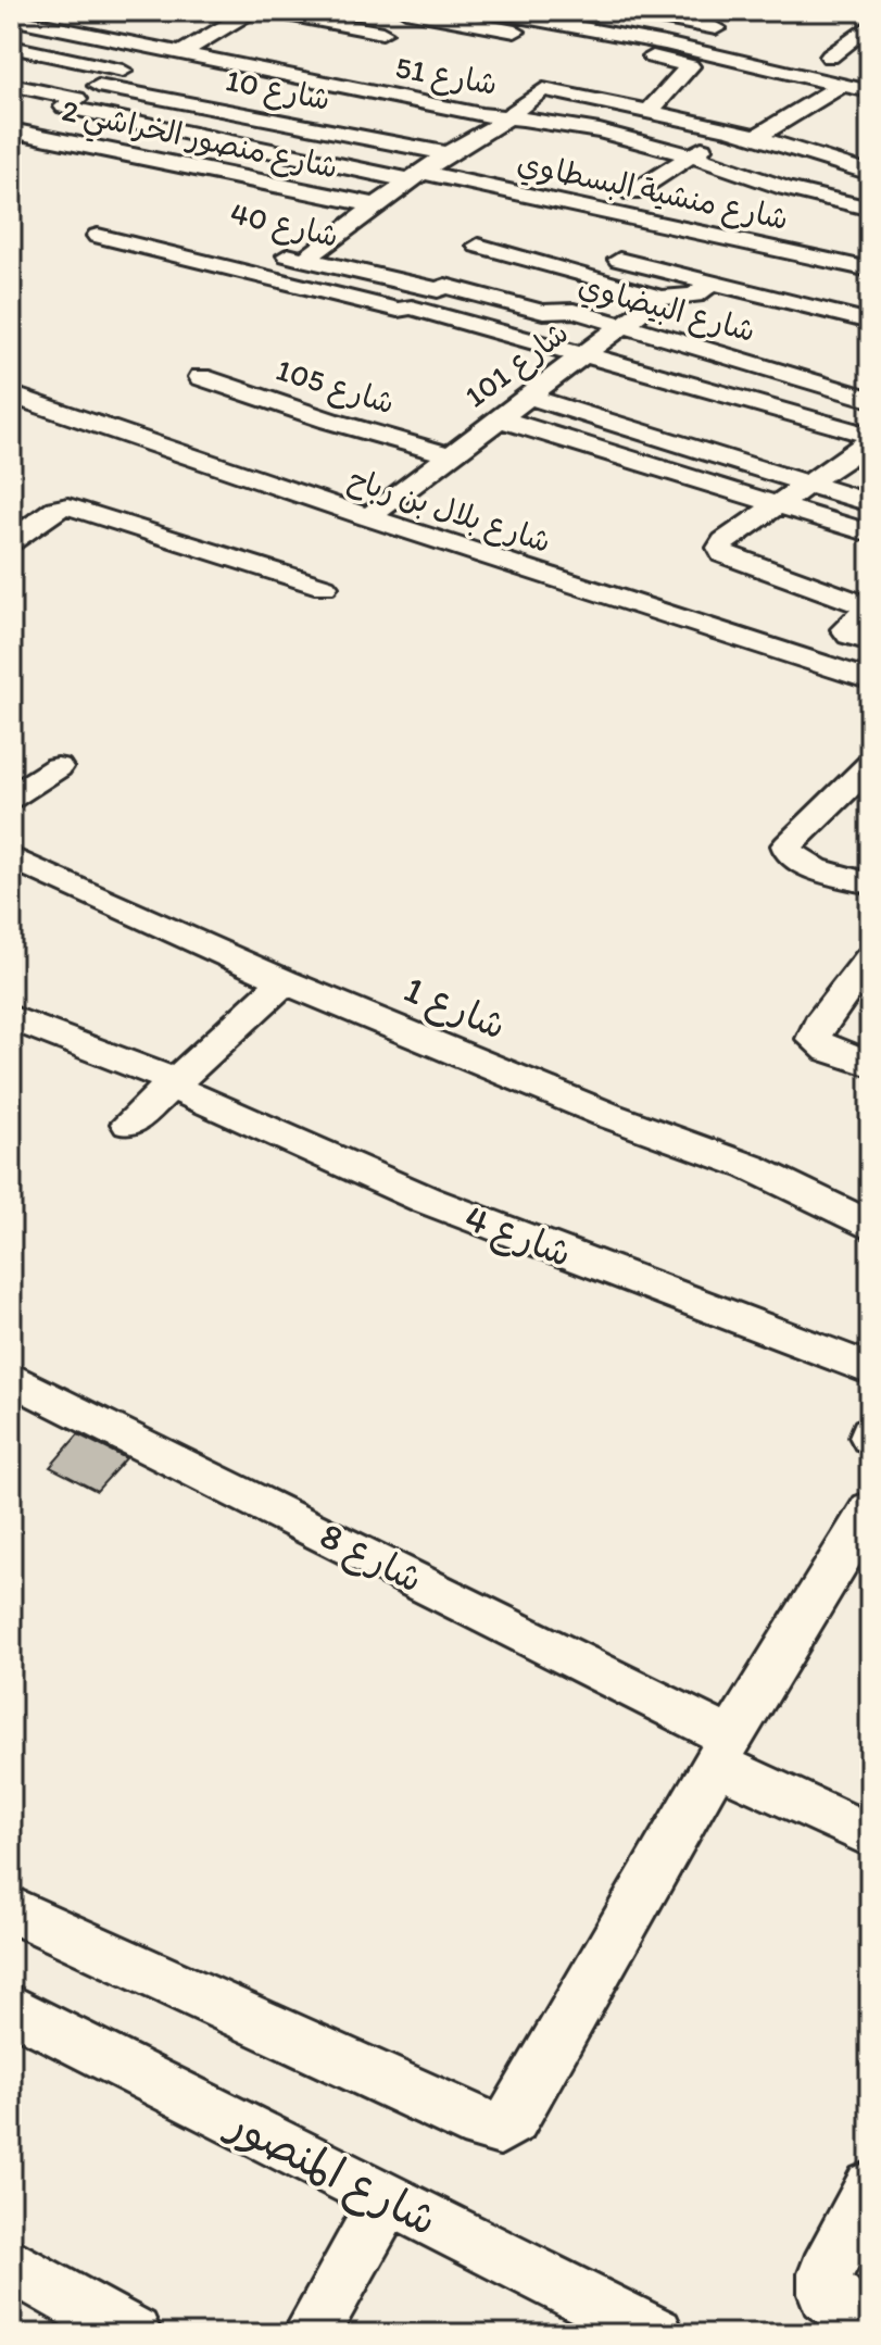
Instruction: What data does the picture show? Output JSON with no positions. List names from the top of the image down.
{
  "streets": {
    "street": [
      "شارع 51",
      "شارع 10",
      "شارع منصور الخراشي 2",
      "شارع منشية البسطاوي",
      "شارع 40",
      "شارع البيضاوي",
      "شارع 101",
      "شارع 105",
      "شارع بلال بن رباح",
      "شارع 1",
      "شارع 4",
      "شارع 8",
      "شارع المنصور"
    ]
  },
  "crossings": [
    ["شارع منشية البسطاوي", "شارع 101"],
    ["شارع 40", "شارع البيضاوي"],
    ["شارع البيضاوي", "شارع 101"],
    ["شارع 101", "شارع 105"],
    ["شارع 101", "شارع بلال بن رباح"]
  ]
}
